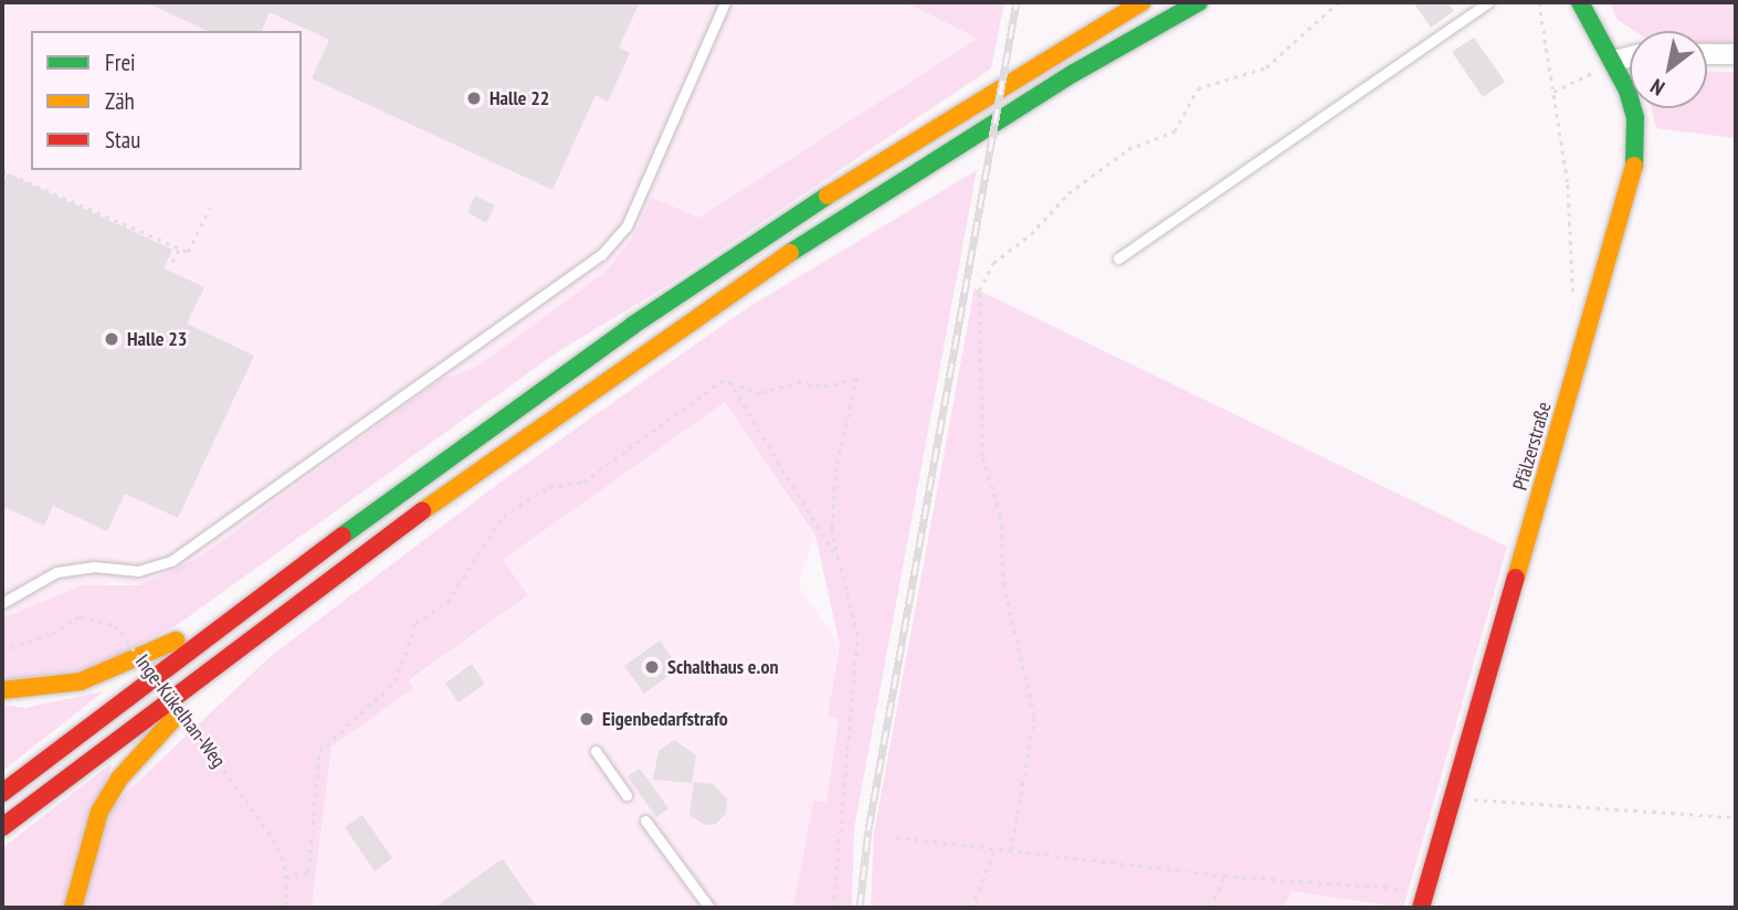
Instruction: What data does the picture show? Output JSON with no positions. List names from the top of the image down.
{
  "streets": {
    "main road": ["Pfälzerstraße"],
    "path": ["Inge-Kükelhan-Weg"]
  },
  "places": [
    "Halle 22",
    "Halle 23",
    "Schalthaus e.on",
    "Eigenbedarfstrafo"
  ],
  "legend": ["Frei", "Zäh", "Stau"],
  "north": "bottom left"
}
